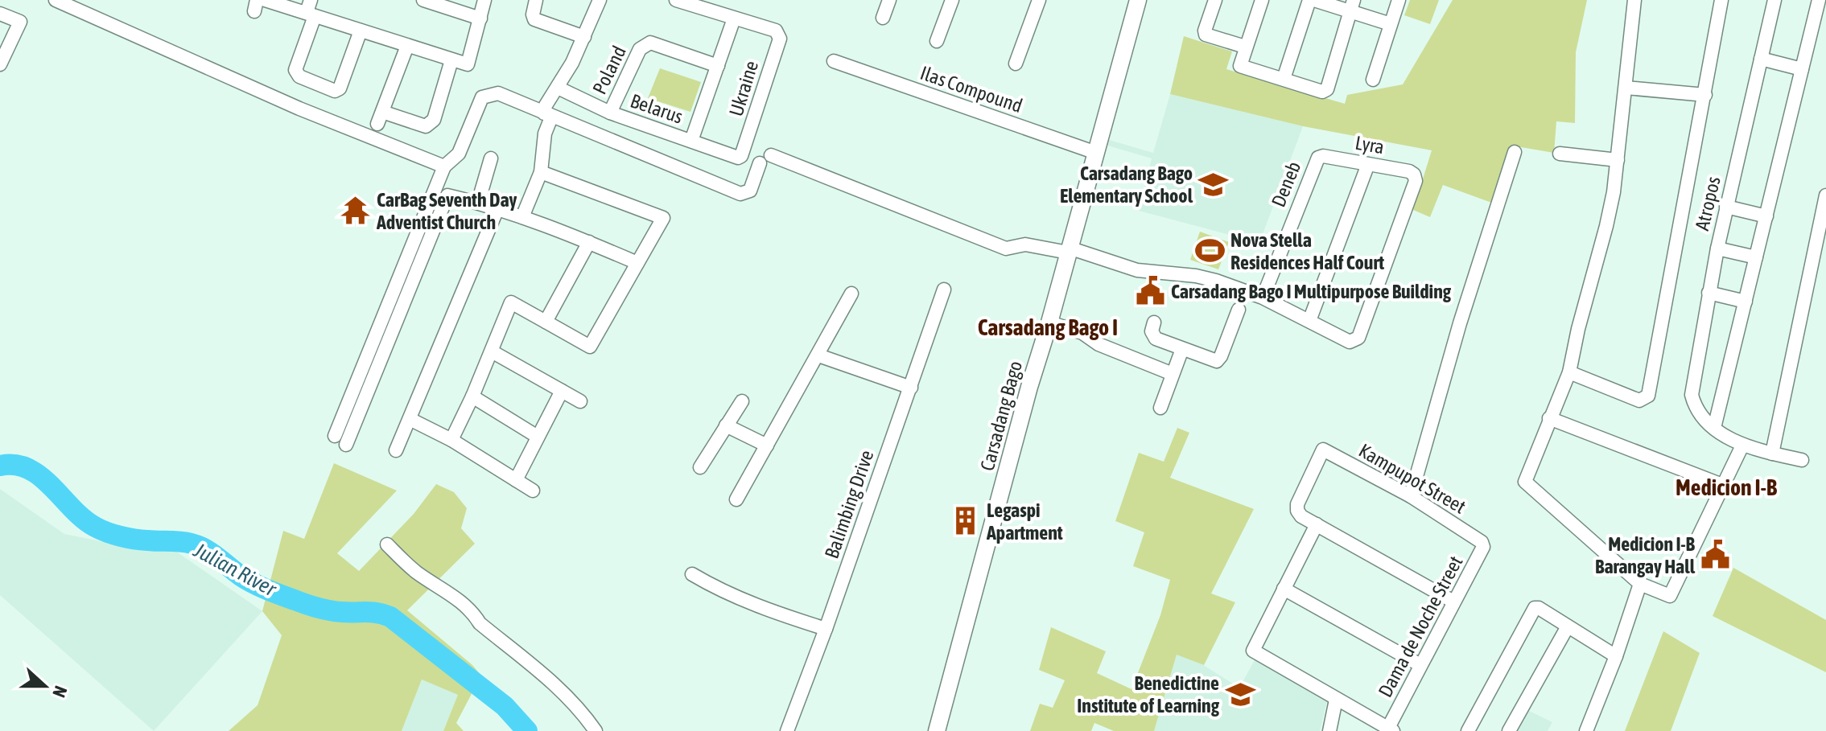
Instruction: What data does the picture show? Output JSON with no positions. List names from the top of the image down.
{
  "streets": {
    "street": [
      "Poland",
      "Ukraine",
      "Ilas Compound",
      "Belarus",
      "Lyra",
      "Deneb",
      "Atropos",
      "Carsadang Bago",
      "Kampupot Street",
      "Balimbing Drive",
      "Dama de Noche Street"
    ]
  },
  "crossings": [
    ["Poland", "Belarus"],
    ["Ukraine", "Belarus"],
    ["Ilas Compound", "Carsadang Bago"],
    ["Lyra", "Deneb"],
    ["Kampupot Street", "Dama de Noche Street"]
  ],
  "districts": ["Carsadang Bago I", "Medicion I-B"],
  "water": ["Julian River"],
  "places": {
    "school or university": ["Carsadang Bago Elementary School", "Benedictine Institute of Learning"],
    "temple": ["CarBag Seventh Day Adventist Church"],
    "sports": ["Nova Stella Residences Half Court"],
    "public building": ["Carsadang Bago I Multipurpose Building", "Medicion I-B Barangay Hall"],
    "building": ["Legaspi Apartment"]
  },
  "north": "right"
}
